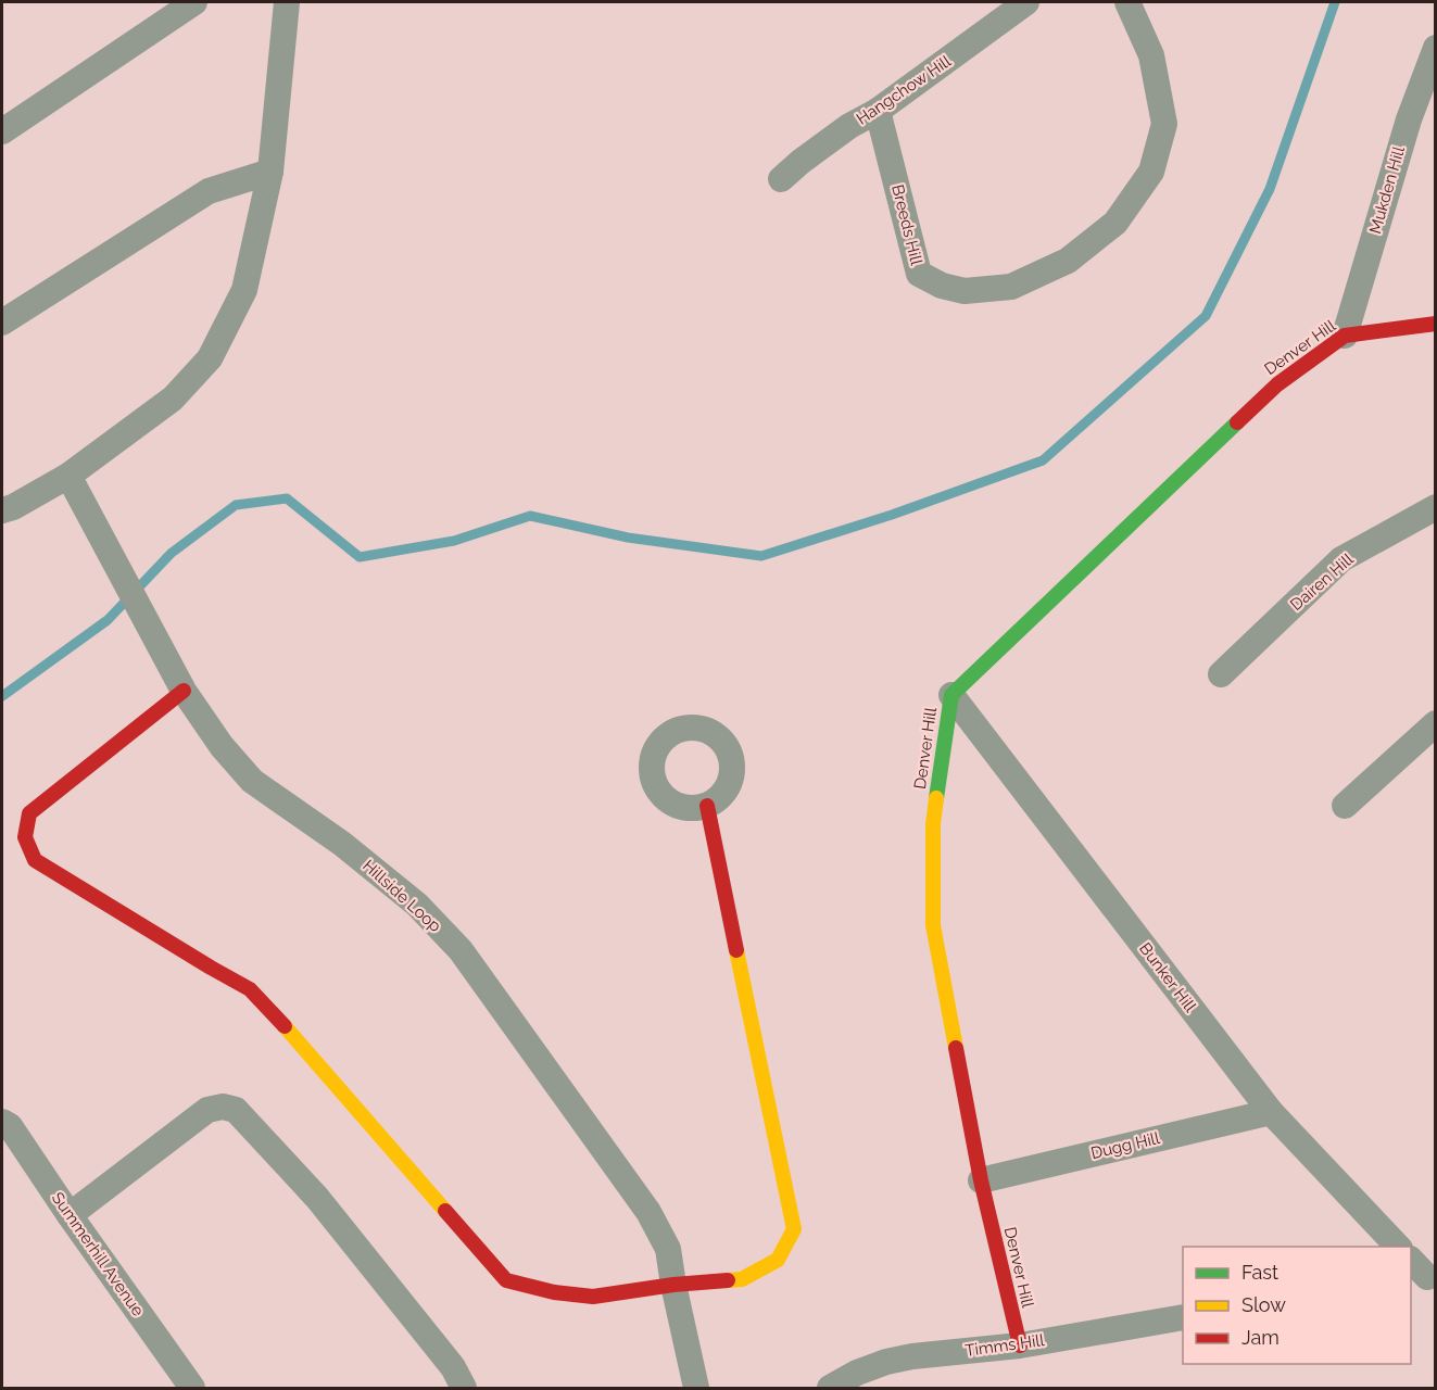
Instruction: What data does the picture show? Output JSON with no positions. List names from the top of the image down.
{
  "streets": {
    "street": [
      "Hangchow Hill",
      "Mukden Hill",
      "Breeds Hill",
      "Denver Hill",
      "Dairen Hill",
      "Hillside Loop",
      "Bunker Hill",
      "Dugg Hill",
      "Summerhill Avenue",
      "Timms Hill"
    ]
  },
  "crossings": [
    ["Hangchow Hill", "Breeds Hill"],
    ["Mukden Hill", "Denver Hill"],
    ["Denver Hill", "Bunker Hill"],
    ["Denver Hill", "Dugg Hill"],
    ["Denver Hill", "Timms Hill"],
    ["Bunker Hill", "Dugg Hill"]
  ],
  "legend": ["Fast", "Slow", "Jam"]
}
